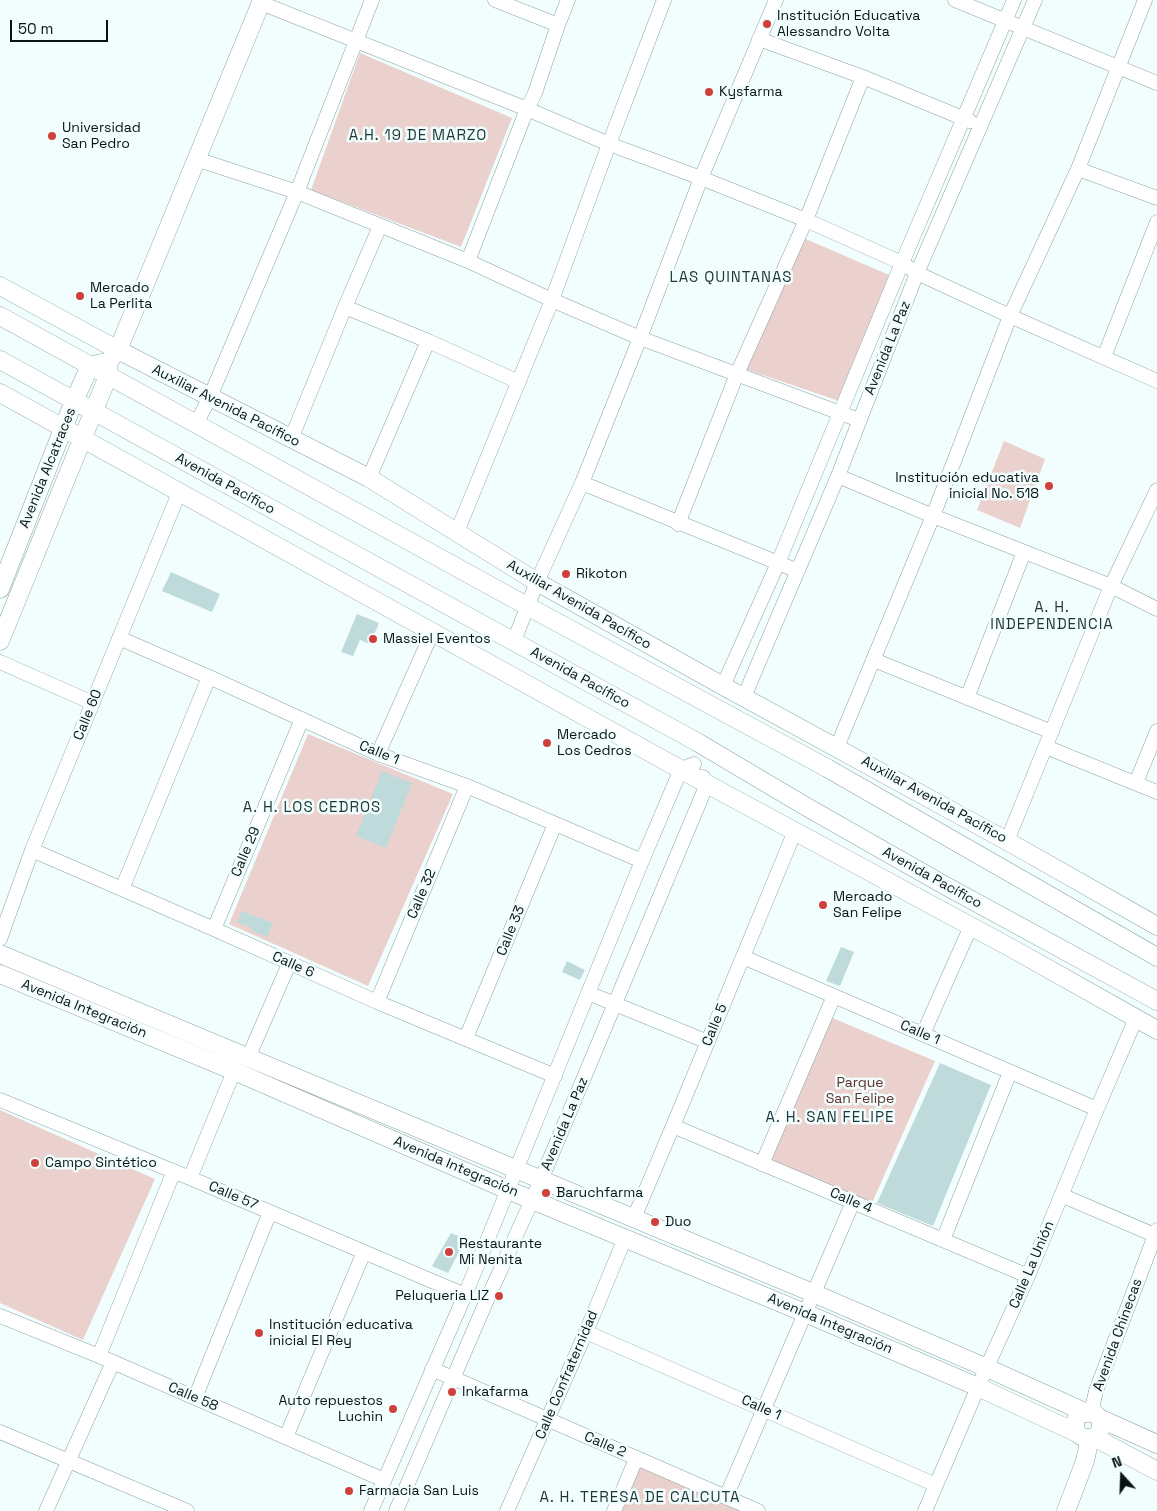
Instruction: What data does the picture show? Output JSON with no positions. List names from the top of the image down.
{
  "streets": {
    "main road": [
      "Auxiliar Avenida Pacífico",
      "Avenida Alcatraces",
      "Avenida Pacífico",
      "Avenida Integración"
    ],
    "street": [
      "Avenida La Paz",
      "Calle 60",
      "Calle 1",
      "Calle 29",
      "Calle 32",
      "Calle 33",
      "Calle 6",
      "Calle 5",
      "Calle 57",
      "Calle 4",
      "Calle La Unión",
      "Avenida Chinecas",
      "Calle Confraternidad",
      "Calle 58",
      "Calle 2"
    ]
  },
  "crossings": [
    ["Avenida La Paz", "Auxiliar Avenida Pacífico"],
    ["Avenida La Paz", "Avenida Integración"],
    ["Avenida La Paz", "Calle 2"],
    ["Avenida Alcatraces", "Avenida Pacífico"],
    ["Calle 60", "Calle 1"],
    ["Calle 60", "Calle 6"],
    ["Calle 1", "Calle 29"],
    ["Calle 1", "Calle 32"],
    ["Calle 1", "Calle 33"],
    ["Calle 1", "Calle 5"],
    ["Calle 1", "Calle La Unión"],
    ["Calle 1", "Calle Confraternidad"],
    ["Calle 29", "Calle 6"],
    ["Calle 32", "Calle 6"],
    ["Calle 33", "Calle 6"],
    ["Avenida Integración", "Calle La Unión"],
    ["Avenida Integración", "Calle Confraternidad"],
    ["Calle 5", "Calle 4"],
    ["Calle 4", "Calle La Unión"],
    ["Calle Confraternidad", "Calle 2"]
  ],
  "districts": [
    "A.H. 19 DE MARZO",
    "LAS QUINTANAS",
    "A. H. INDEPENDENCIA",
    "A. H. LOS CEDROS",
    "A. H. SAN FELIPE",
    "A. H. TERESA DE CALCUTA"
  ],
  "parks": ["Parque San Felipe"],
  "places": [
    "Institución Educativa Alessandro Volta",
    "Kysfarma",
    "Universidad San Pedro",
    "Mercado La Perlita",
    "Institución educativa inicial No. 518",
    "Rikoton",
    "Massiel Eventos",
    "Mercado Los Cedros",
    "Mercado San Felipe",
    "Campo Sintético",
    "Baruchfarma",
    "Duo",
    "Restaurante Mi Nenita",
    "Peluqueria LIZ",
    "Institución educativa inicial El Rey",
    "Inkafarma",
    "Auto repuestos Luchin",
    "Farmacia San Luis"
  ],
  "scale_bar": "50 m",
  "north": "top"
}
